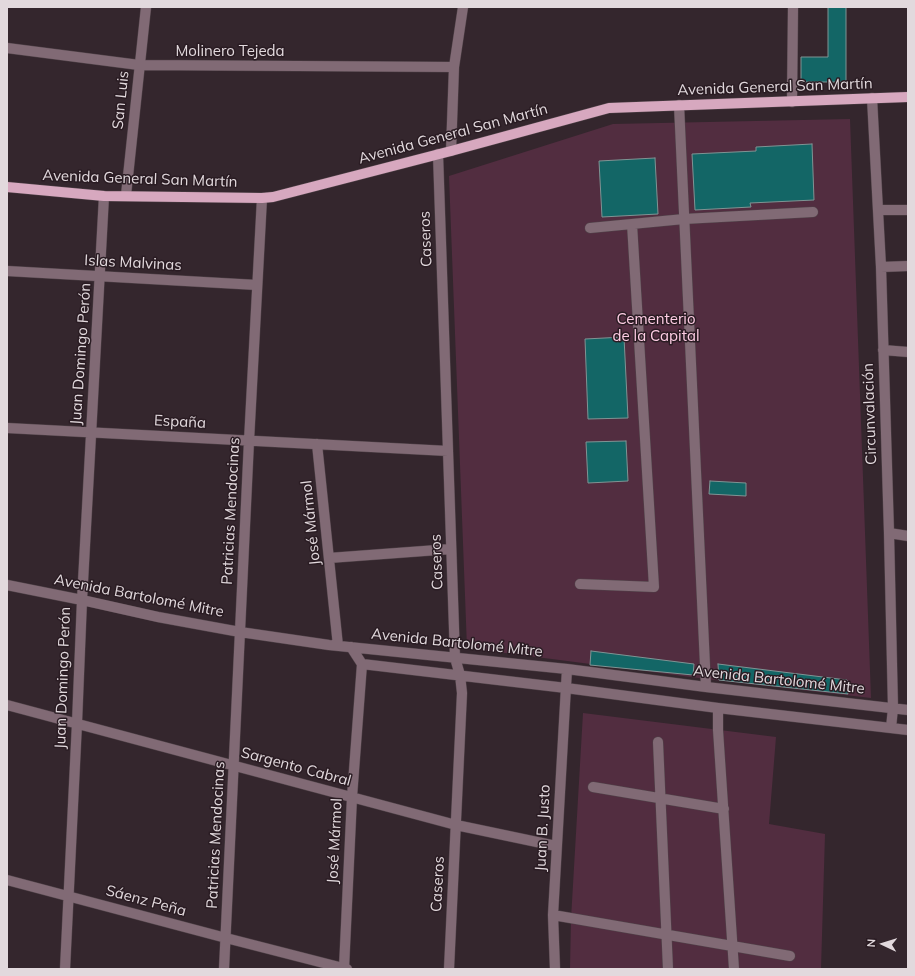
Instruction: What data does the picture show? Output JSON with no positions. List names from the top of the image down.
{
  "streets": {
    "main road": ["Avenida General San Martín"],
    "street": [
      "Molinero Tejeda",
      "San Luis",
      "Caseros",
      "Islas Malvinas",
      "Juan Domingo Perón",
      "Circunvalación",
      "España",
      "Patricias Mendocinas",
      "José Mármol",
      "Avenida Bartolomé Mitre",
      "Sargento Cabral",
      "Juan B. Justo",
      "Sáenz Peña"
    ]
  },
  "crossings": [
    ["Molinero Tejeda", "San Luis"],
    ["Avenida General San Martín", "San Luis"],
    ["Avenida General San Martín", "Caseros"],
    ["Avenida General San Martín", "Juan Domingo Perón"],
    ["Avenida General San Martín", "Circunvalación"],
    ["Avenida General San Martín", "Patricias Mendocinas"],
    ["Caseros", "España"],
    ["Caseros", "Avenida Bartolomé Mitre"],
    ["Caseros", "Sargento Cabral"],
    ["Islas Malvinas", "Juan Domingo Perón"],
    ["Islas Malvinas", "Patricias Mendocinas"],
    ["Juan Domingo Perón", "España"],
    ["Juan Domingo Perón", "Avenida Bartolomé Mitre"],
    ["Juan Domingo Perón", "Sargento Cabral"],
    ["Juan Domingo Perón", "Sáenz Peña"],
    ["Circunvalación", "Avenida Bartolomé Mitre"],
    ["España", "Patricias Mendocinas"],
    ["España", "José Mármol"],
    ["Patricias Mendocinas", "Avenida Bartolomé Mitre"],
    ["Patricias Mendocinas", "Sargento Cabral"],
    ["Patricias Mendocinas", "Sáenz Peña"],
    ["José Mármol", "Avenida Bartolomé Mitre"],
    ["José Mármol", "Sargento Cabral"],
    ["José Mármol", "Sáenz Peña"],
    ["Avenida Bartolomé Mitre", "Juan B. Justo"],
    ["Sargento Cabral", "Juan B. Justo"]
  ],
  "parks": ["Cementerio de la Capital"],
  "north": "left"
}
